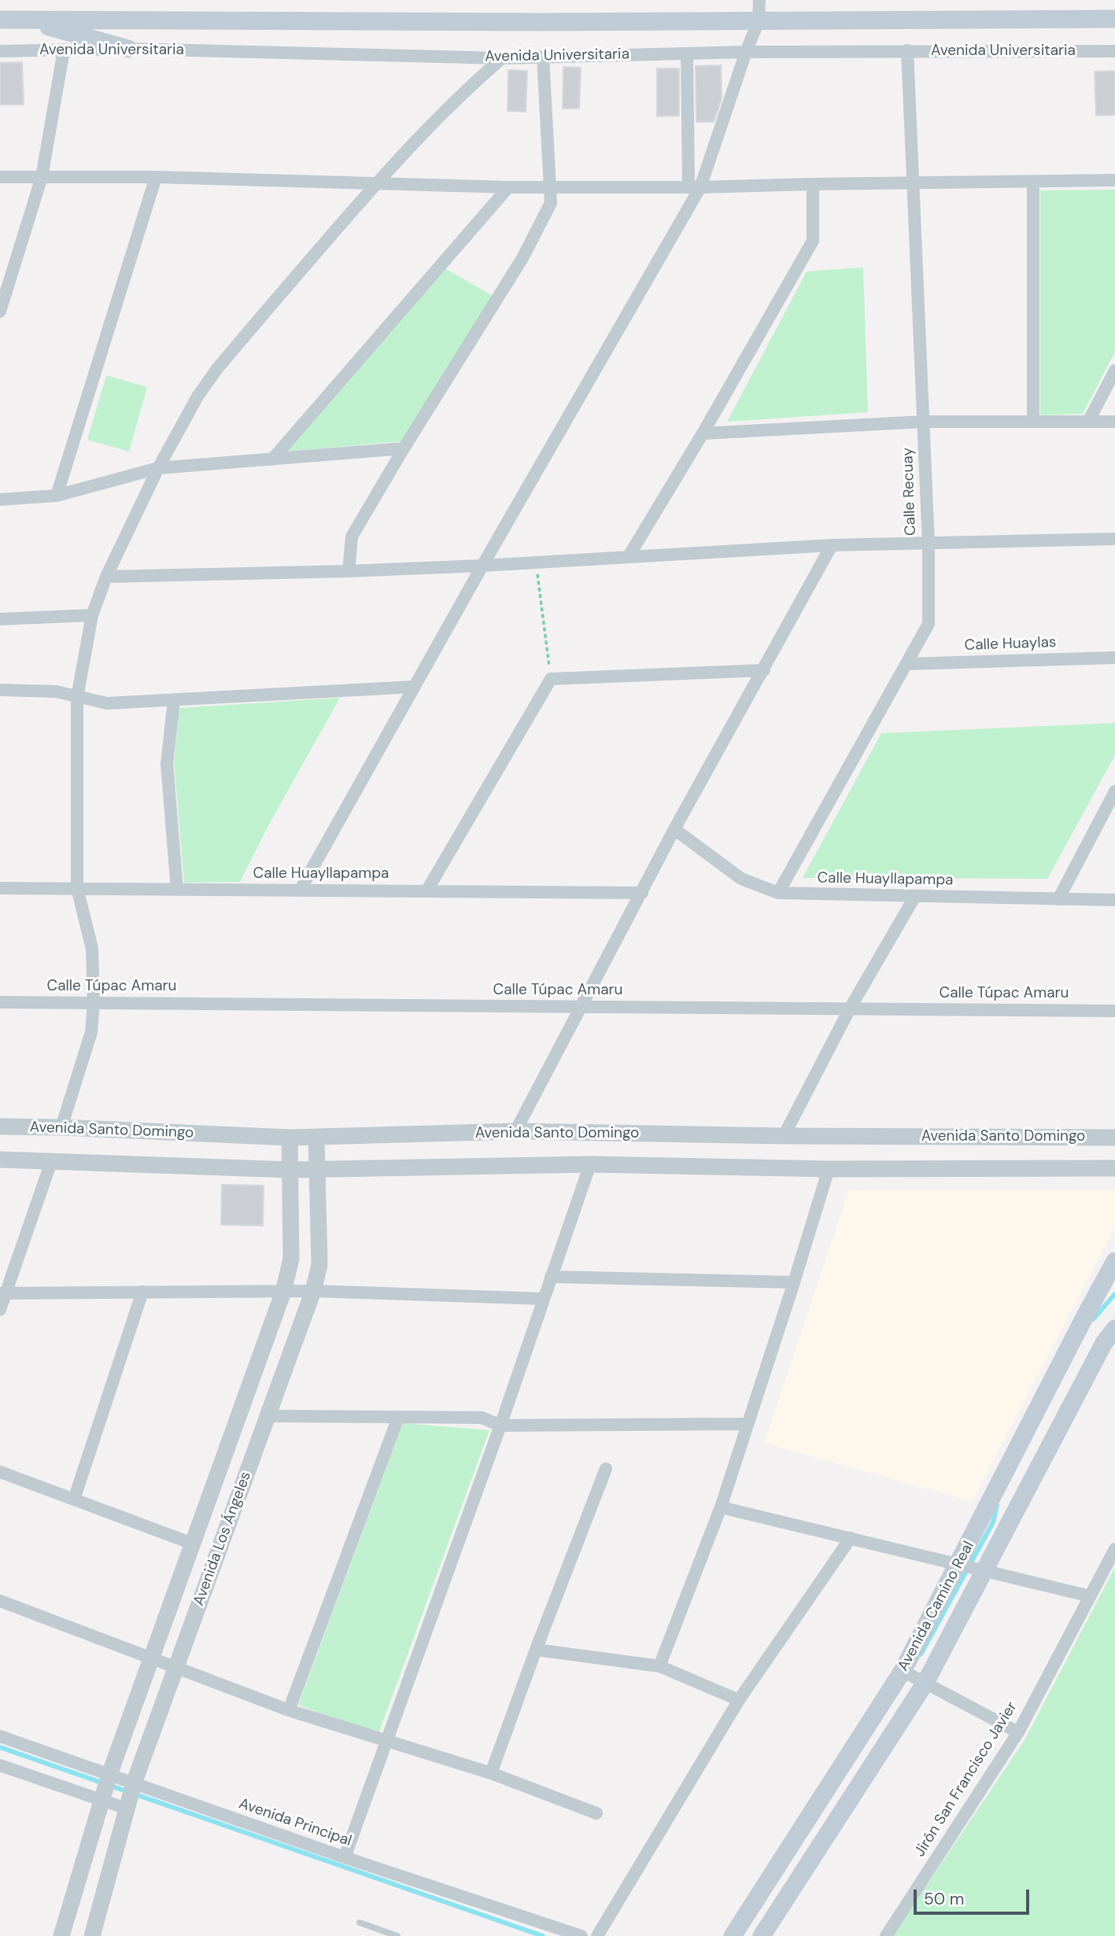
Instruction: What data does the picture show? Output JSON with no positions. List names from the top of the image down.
{
  "streets": {
    "main road": ["Avenida Universitaria", "Avenida Camino Real"],
    "street": [
      "Calle Recuay",
      "Calle Huaylas",
      "Calle Huayllapampa",
      "Calle Túpac Amaru",
      "Avenida Santo Domingo",
      "Avenida Los Ángeles",
      "Jirón San Francisco Javier",
      "Avenida Principal"
    ]
  },
  "crossings": [
    ["Avenida Universitaria", "Calle Recuay"],
    ["Calle Recuay", "Calle Huaylas"],
    ["Calle Recuay", "Calle Huayllapampa"],
    ["Avenida Santo Domingo", "Avenida Los Ángeles"],
    ["Avenida Los Ángeles", "Avenida Principal"]
  ],
  "scale_bar": "50 m"
}
